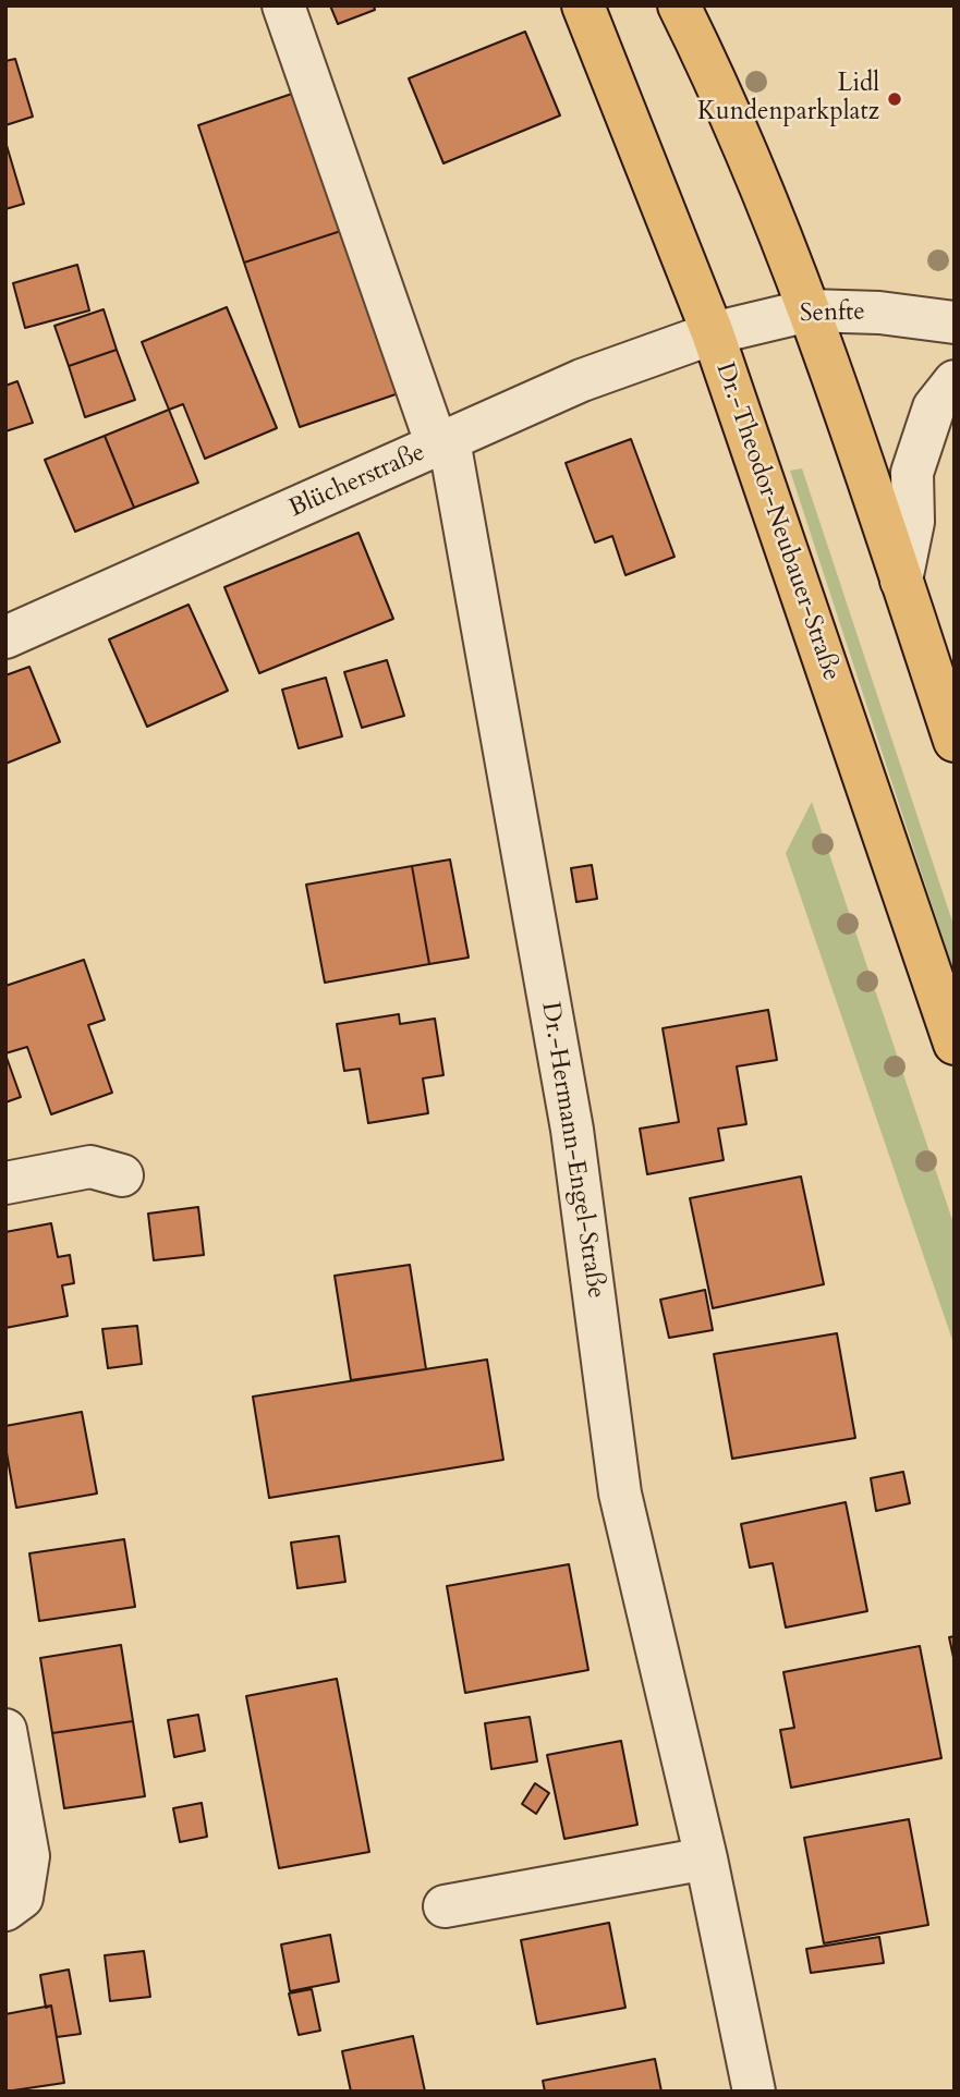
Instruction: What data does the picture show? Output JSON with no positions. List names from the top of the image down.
{
  "streets": {
    "main road": ["Dr.-Theodor-Neubauer-Straße"],
    "street": ["Senfte", "Blücherstraße", "Dr.-Hermann-Engel-Straße"]
  },
  "crossings": [
    ["Senfte", "Blücherstraße"],
    ["Senfte", "Dr.-Theodor-Neubauer-Straße"],
    ["Blücherstraße", "Dr.-Theodor-Neubauer-Straße"],
    ["Blücherstraße", "Dr.-Hermann-Engel-Straße"]
  ],
  "places": ["Lidl Kundenparkplatz"]
}
